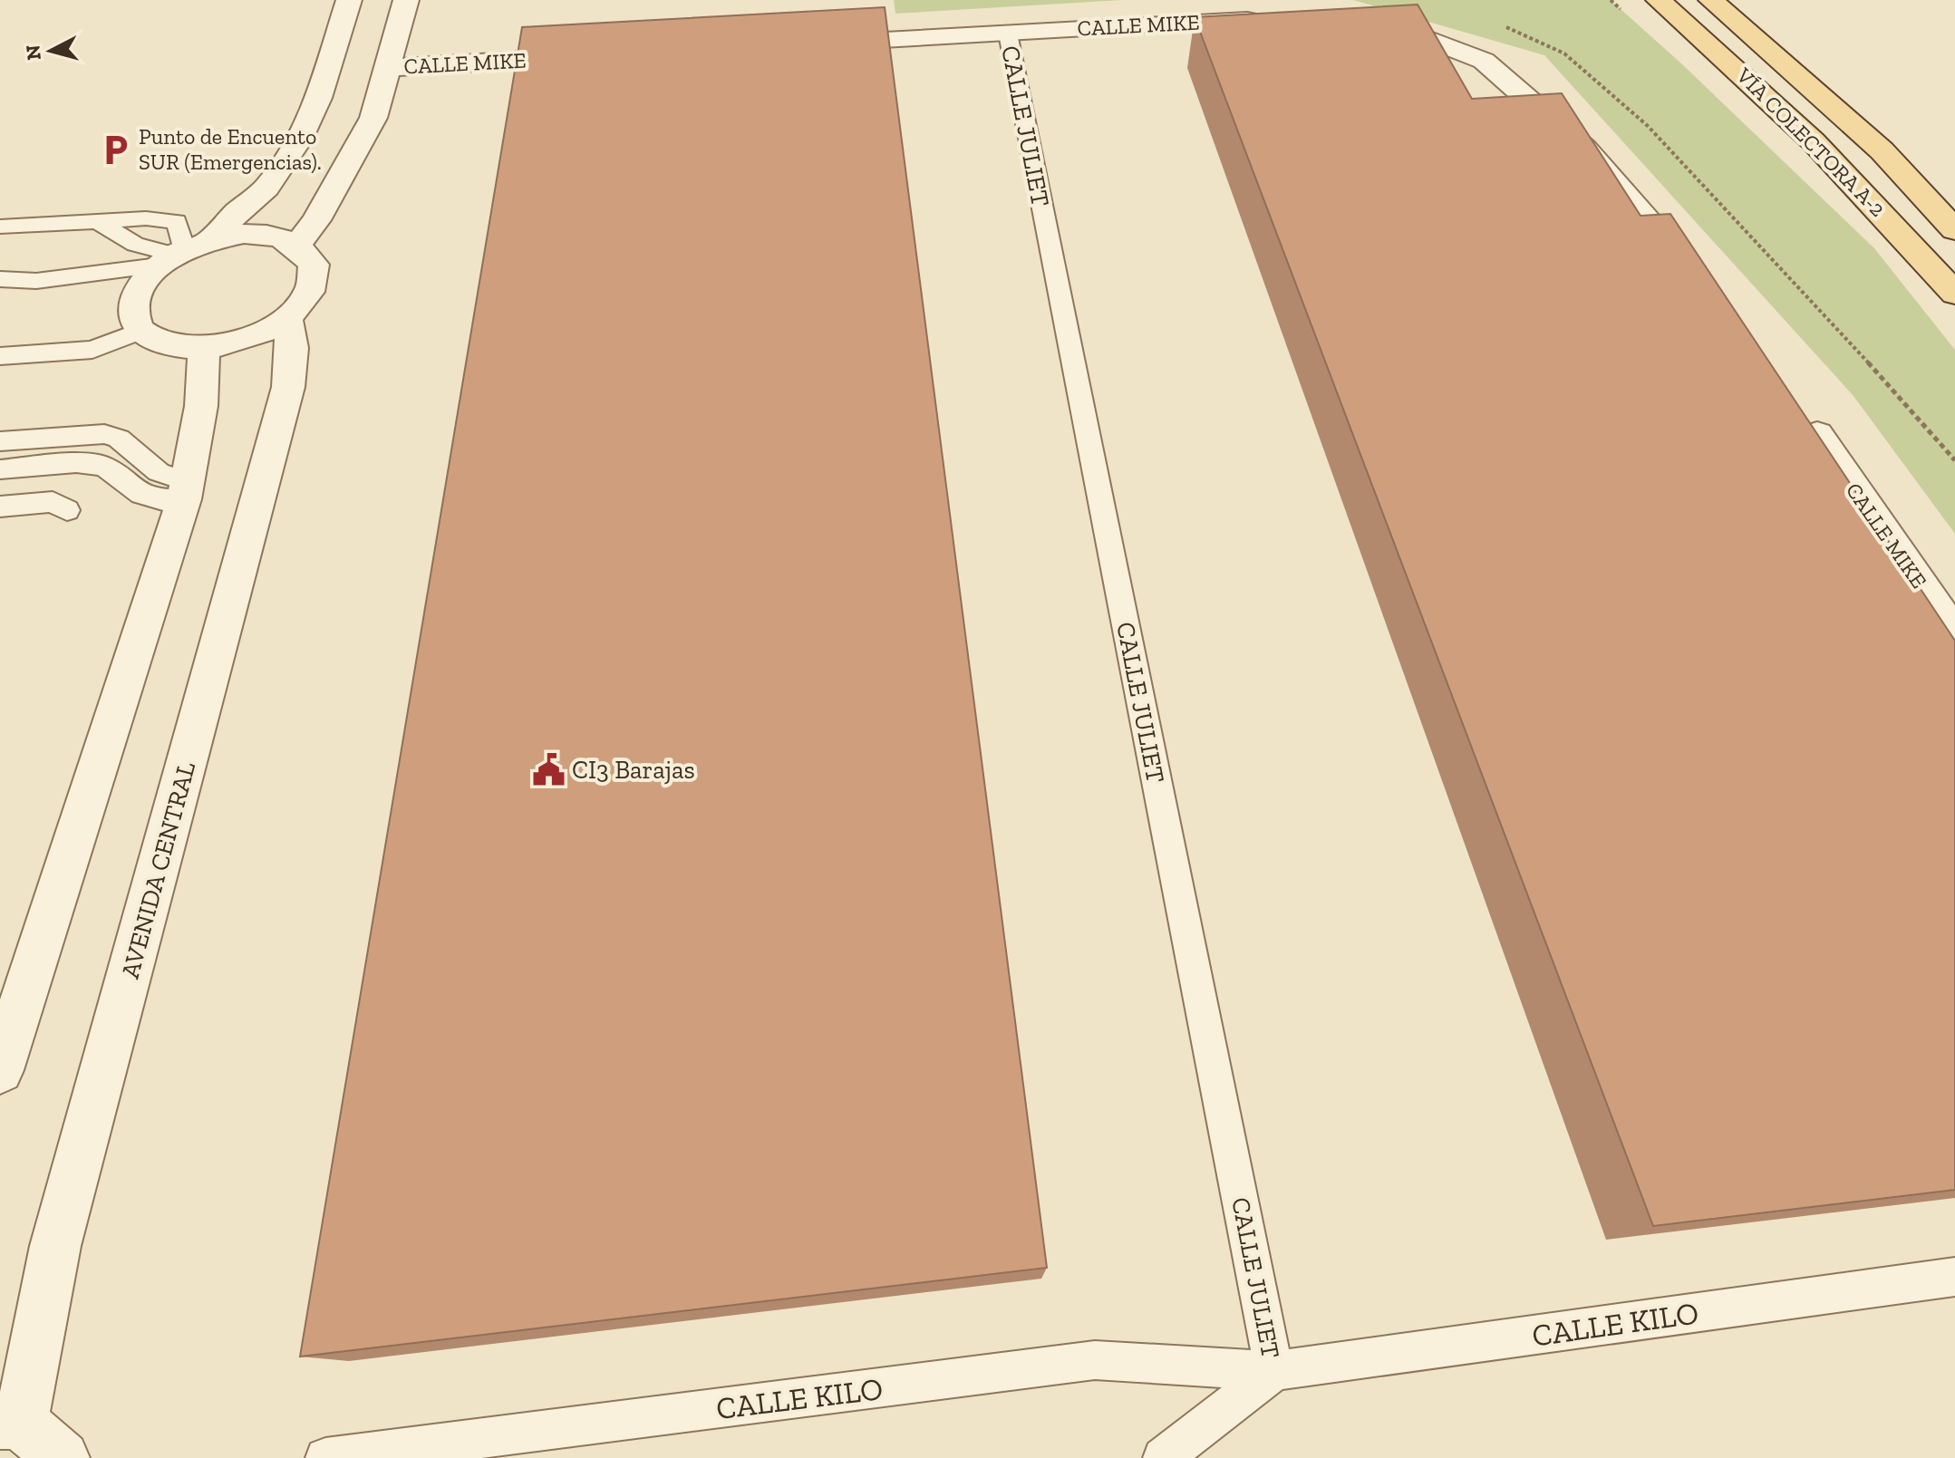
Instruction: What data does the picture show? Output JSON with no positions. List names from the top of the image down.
{
  "streets": {
    "main road": ["VÍA COLECTORA A-2"],
    "street": ["CALLE MIKE", "AVENIDA CENTRAL"],
    "lane": ["CALLE JULIET", "CALLE KILO"]
  },
  "crossings": [
    ["CALLE MIKE", "CALLE JULIET"],
    ["CALLE JULIET", "CALLE KILO"]
  ],
  "places": {
    "parking": ["Punto de Encuento SUR (Emergencias)."],
    "public building": ["CI3 Barajas"]
  },
  "north": "left"
}
